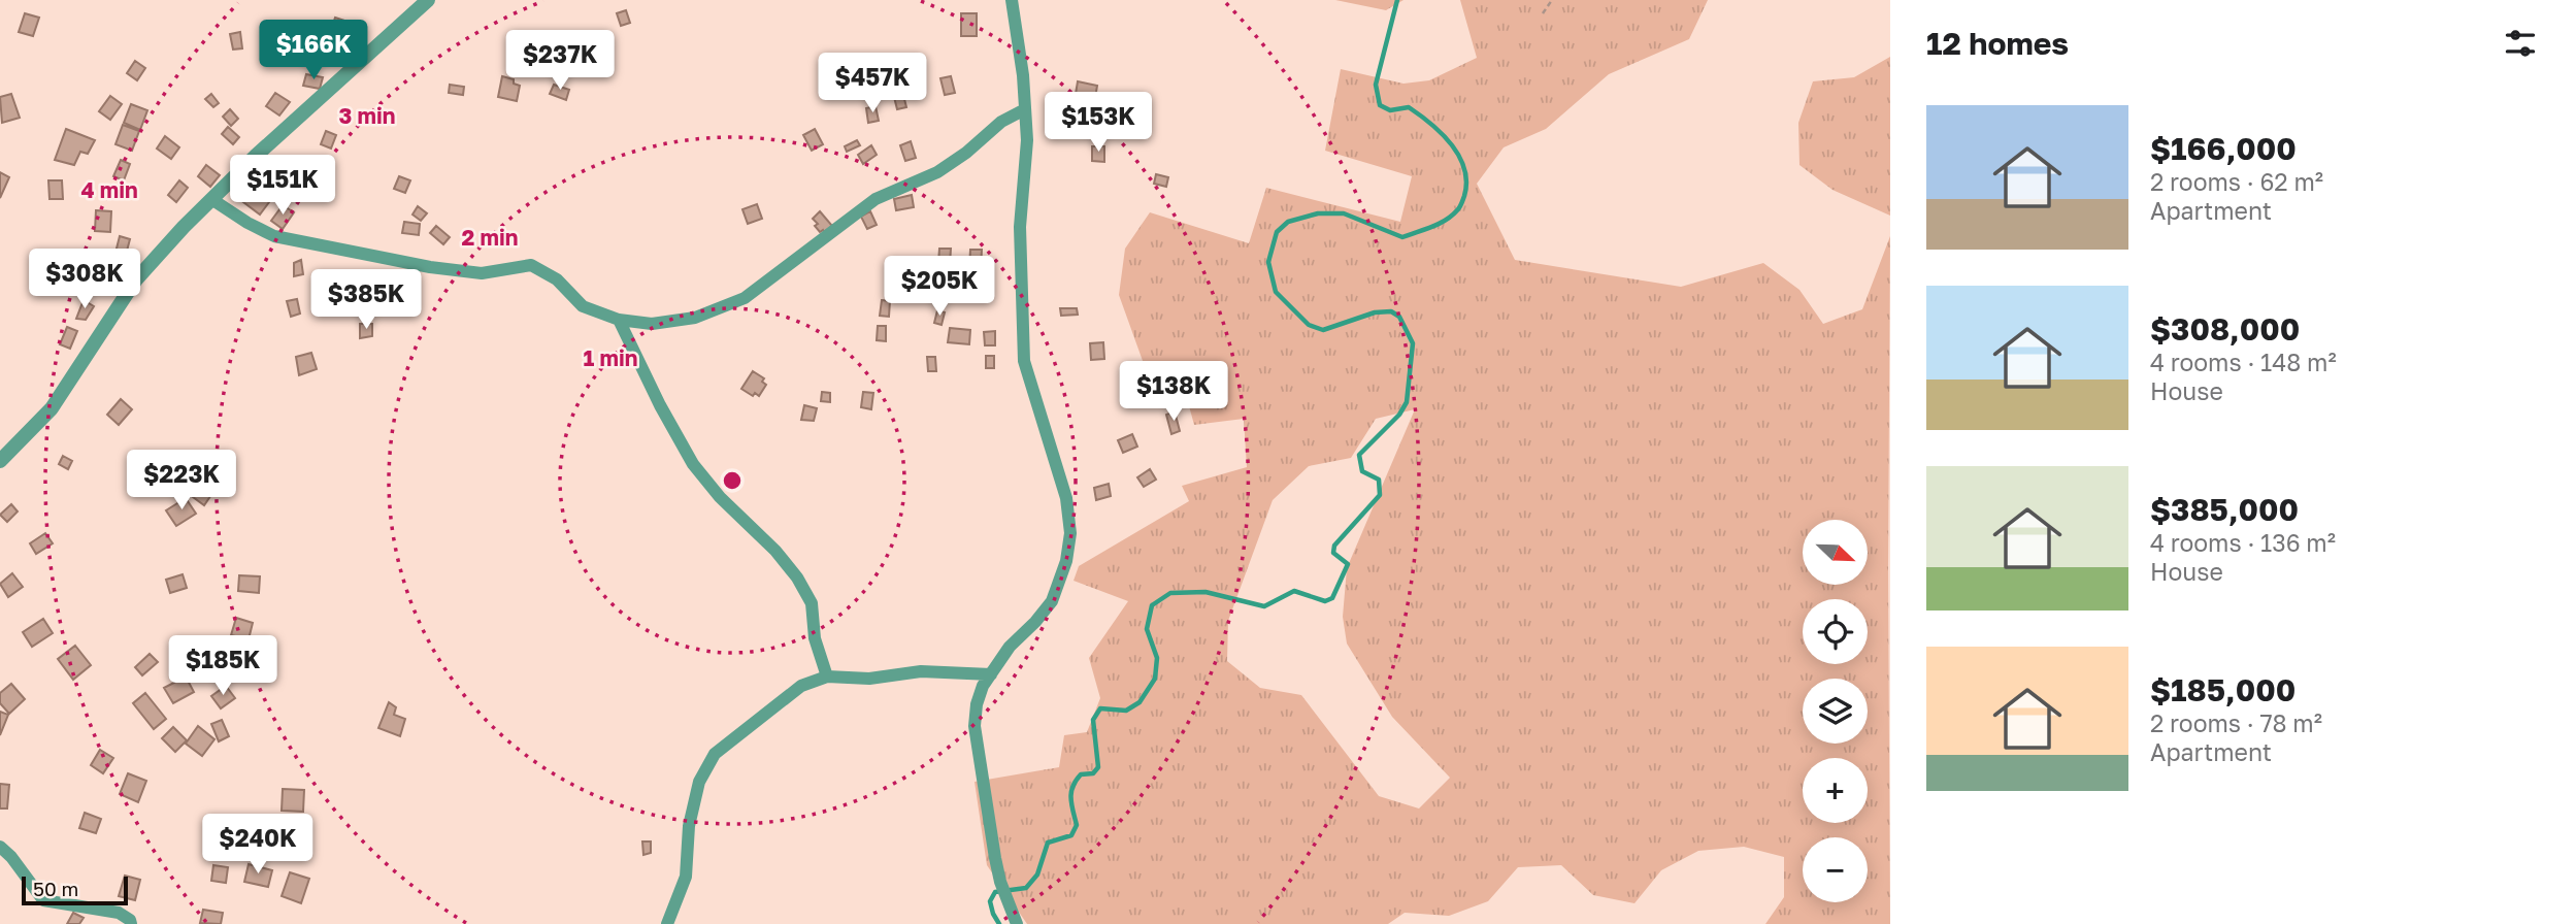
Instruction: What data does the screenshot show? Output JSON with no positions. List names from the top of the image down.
{
  "scale_bar": "50 m",
  "north": "bottom right",
  "page": {
    "heading": "12 homes",
    "price": [
      "$166K",
      "$237K",
      "$457K",
      "$153K",
      "$151K",
      "$308K",
      "$205K",
      "$385K",
      "$138K",
      "$223K",
      "$185K",
      "$240K"
    ],
    "list": [
      {
        "name": "$166,000",
        "note": "2 rooms · 62 m² · Apartment"
      },
      {
        "name": "$308,000",
        "note": "4 rooms · 148 m² · House"
      },
      {
        "name": "$385,000",
        "note": "4 rooms · 136 m² · House"
      },
      {
        "name": "$185,000",
        "note": "2 rooms · 78 m² · Apartment"
      }
    ],
    "map_buttons": ["+", "−"],
    "scale": "50 m"
  },
  "rings": [
    "3 min",
    "4 min",
    "2 min",
    "1 min"
  ]
}
